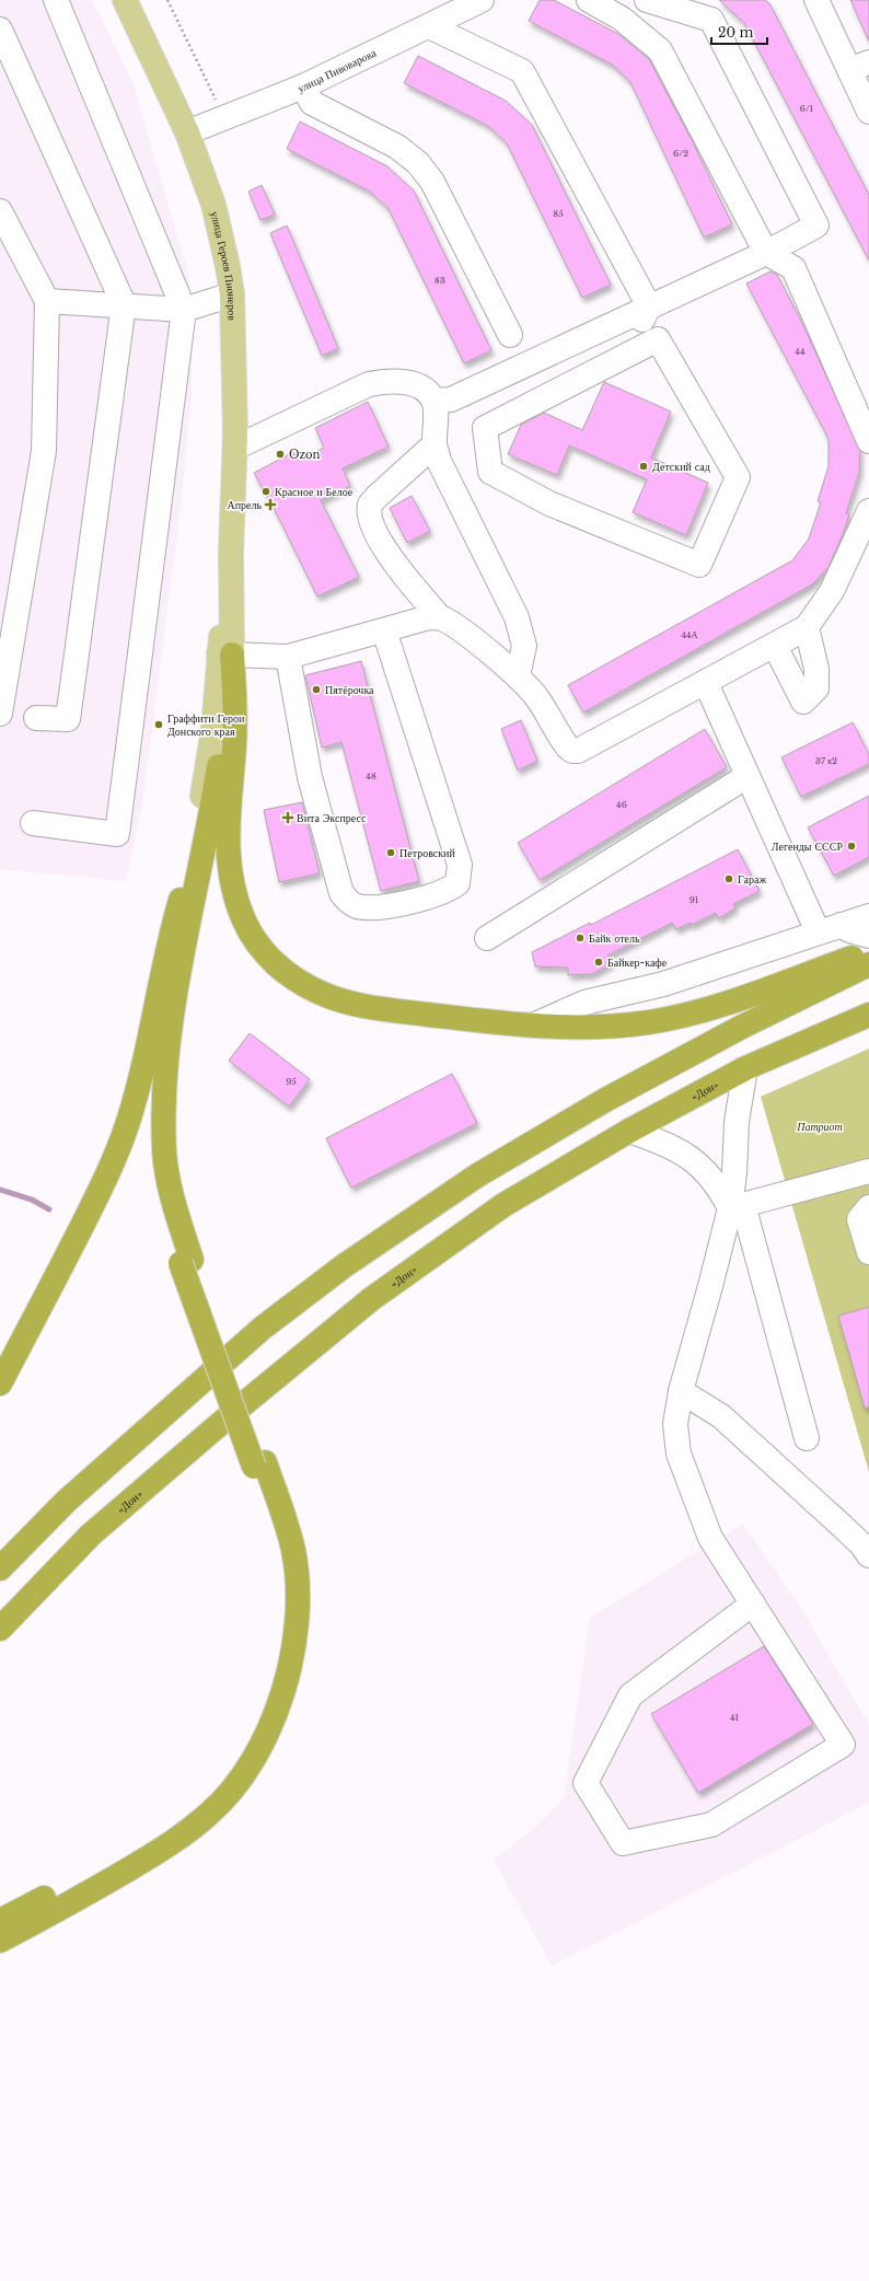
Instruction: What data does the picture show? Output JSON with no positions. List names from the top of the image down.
{
  "streets": {
    "highway": ["«Дон»"],
    "main road": ["улица Героев Пионеров"],
    "street": ["улица Пивоварова"]
  },
  "crossings": [
    ["улица Пивоварова", "улица Героев Пионеров"]
  ],
  "parks": ["Патриот"],
  "places": {
    "other": [
      "Ozon",
      "Детский сад",
      "Красное и Белое",
      "Пятёрочка",
      "Граффити Герои Донского края",
      "Легенды СССР",
      "Петровский",
      "Гараж",
      "Байк отель",
      "Байкер-кафе"
    ],
    "health": ["Апрель", "Вита Экспресс"]
  },
  "house_numbers": [
    "6/1",
    "6/2",
    "85",
    "83",
    "44",
    "44А",
    "37 к2",
    "48",
    "46",
    "91",
    "95",
    "41"
  ],
  "scale_bar": "20 m"
}
